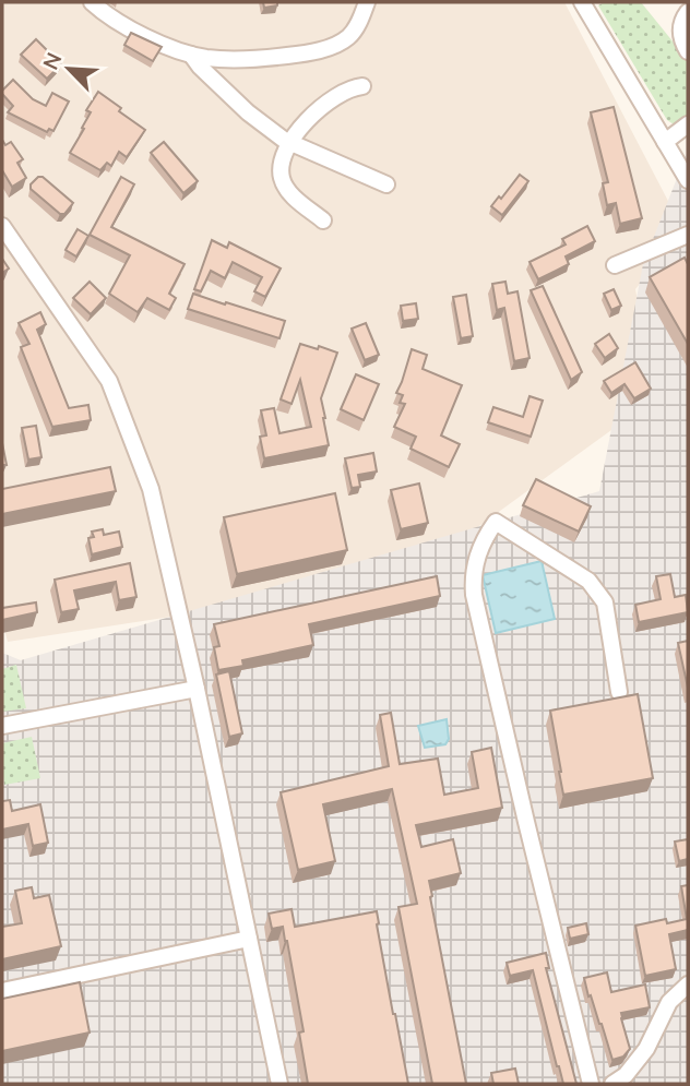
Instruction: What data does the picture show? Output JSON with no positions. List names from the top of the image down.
{
  "north": "top left"
}
